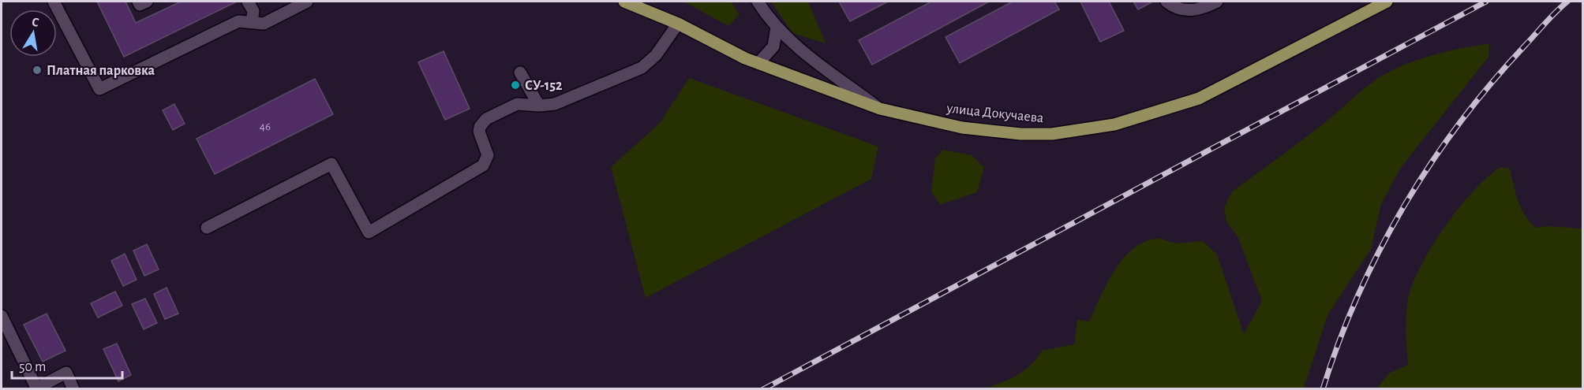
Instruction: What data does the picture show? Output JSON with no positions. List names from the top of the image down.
{
  "streets": {
    "main road": ["улица Докучаева"]
  },
  "places": ["Платная парковка", "СУ-152"],
  "house_numbers": ["46"],
  "scale_bar": "50 m",
  "north": "top"
}
